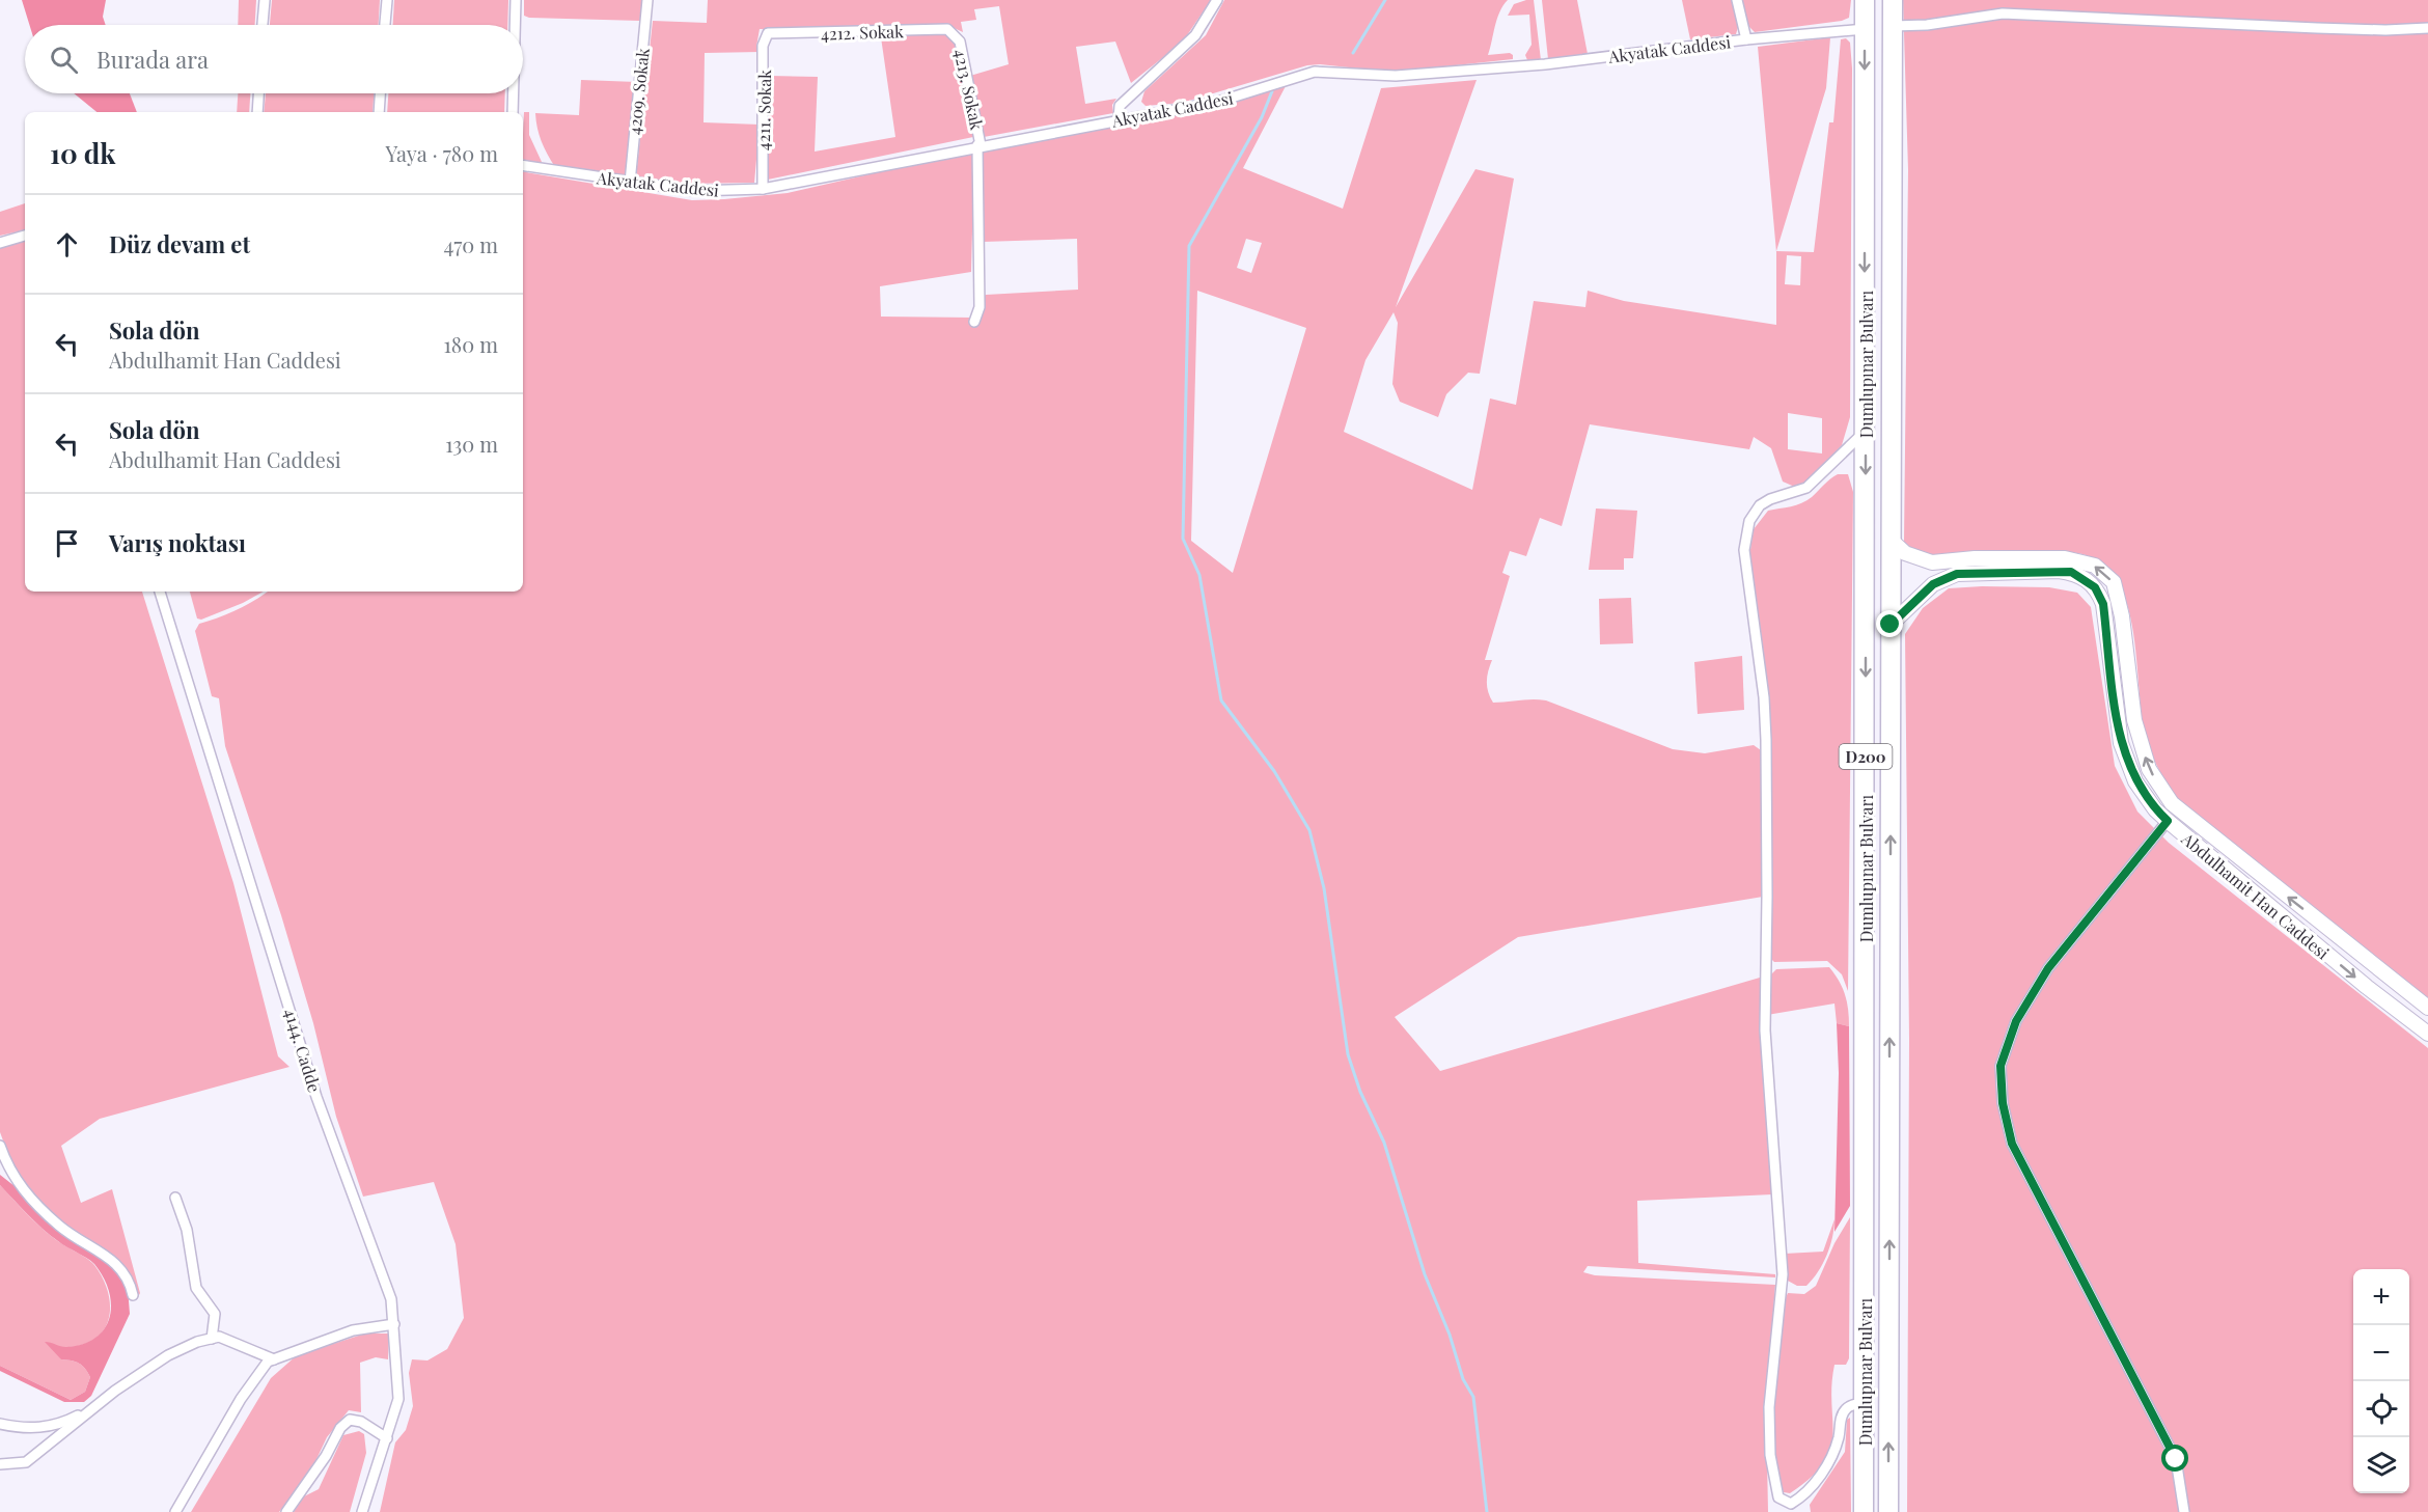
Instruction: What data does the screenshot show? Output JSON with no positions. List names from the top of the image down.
{
  "streets": {
    "highway": ["Dumlupınar Bulvarı", "D200"],
    "main road": ["Abdulhamit Han Caddesi"],
    "street": [
      "4212. Sokak",
      "Akyatak Caddesi",
      "4213. Sokak",
      "4209. Sokak",
      "4211. Sokak",
      "4144. Cadde"
    ]
  },
  "crossings": [
    ["4212. Sokak", "4213. Sokak"],
    ["4212. Sokak", "4211. Sokak"],
    ["Akyatak Caddesi", "4213. Sokak"],
    ["Akyatak Caddesi", "4209. Sokak"],
    ["Akyatak Caddesi", "4211. Sokak"],
    ["Akyatak Caddesi", "Dumlupınar Bulvarı"],
    ["Dumlupınar Bulvarı", "Abdulhamit Han Caddesi"]
  ],
  "page": {
    "search": "Burada ara",
    "heading": ["10 dk", "Yaya · 780 m"],
    "list": [
      ["Düz devam et", "470 m"],
      ["Sola dön", "Abdulhamit Han Caddesi", "180 m"],
      ["Sola dön", "Abdulhamit Han Caddesi", "130 m"],
      "Varış noktası"
    ],
    "map_buttons": ["+", "−"]
  }
}
